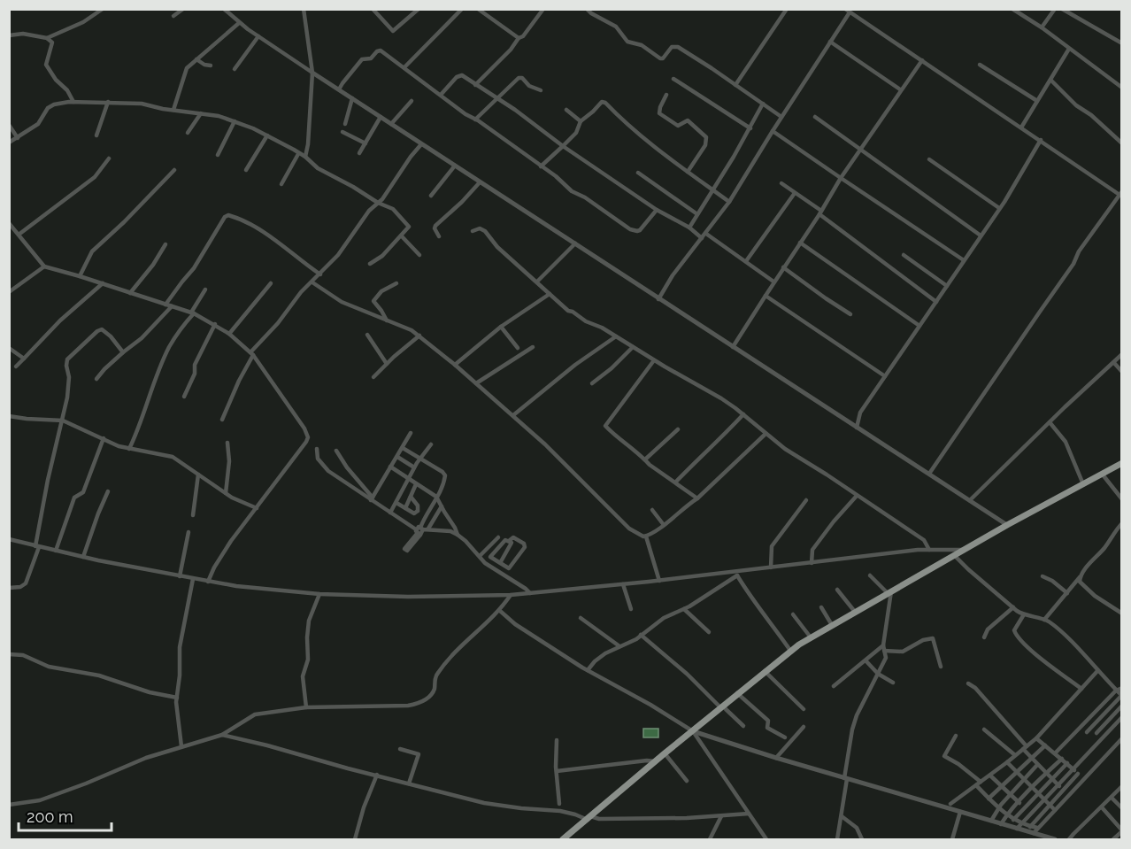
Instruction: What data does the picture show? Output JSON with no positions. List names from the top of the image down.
{
  "scale_bar": "200 m"
}
